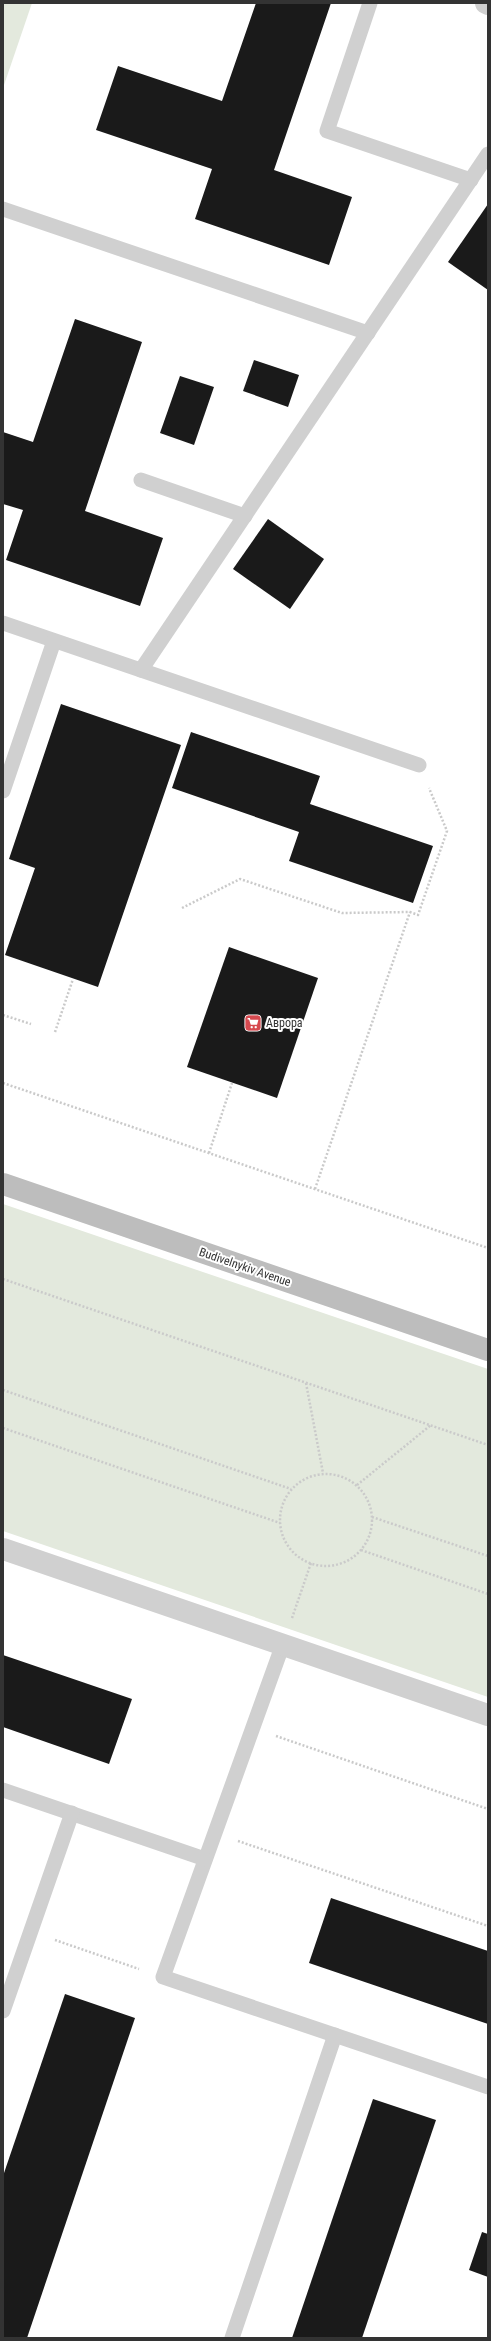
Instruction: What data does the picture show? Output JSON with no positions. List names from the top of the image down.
{
  "streets": {
    "main road": ["Budivelnykiv Avenue"]
  },
  "places": {
    "supermarket": ["Аврора"]
  }
}
